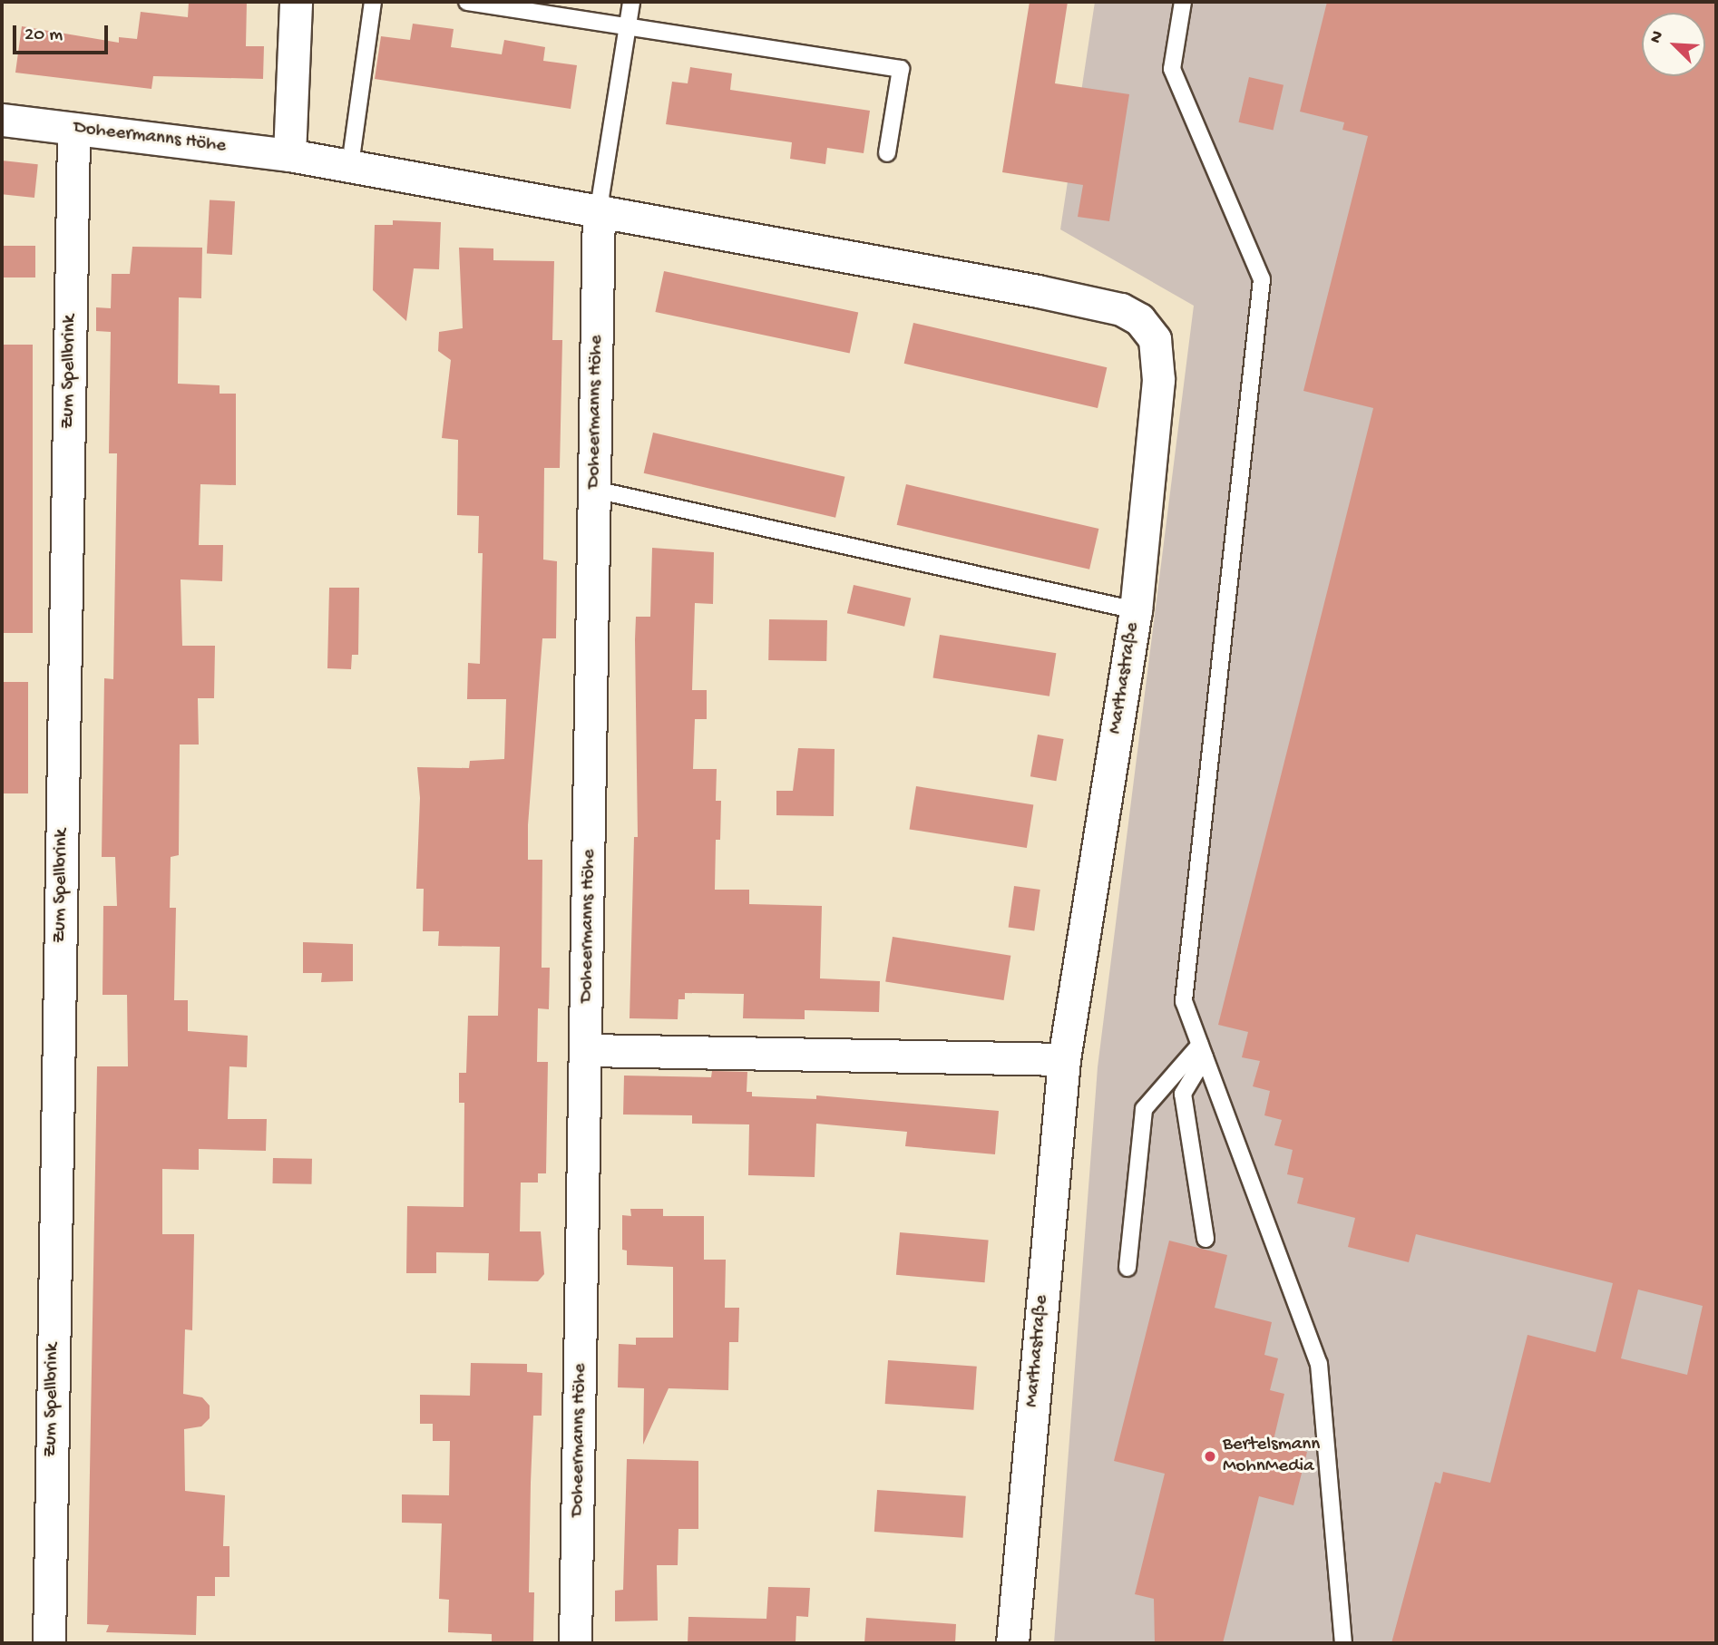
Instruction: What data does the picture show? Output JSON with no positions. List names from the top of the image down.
{
  "streets": {
    "street": ["Doheermanns Höhe", "Zum Spellbrink", "Marthastraße"]
  },
  "crossings": [
    ["Doheermanns Höhe", "Zum Spellbrink"],
    ["Doheermanns Höhe", "Marthastraße"]
  ],
  "places": ["Bertelsmann MohnMedia"],
  "scale_bar": "20 m",
  "north": "top left"
}
